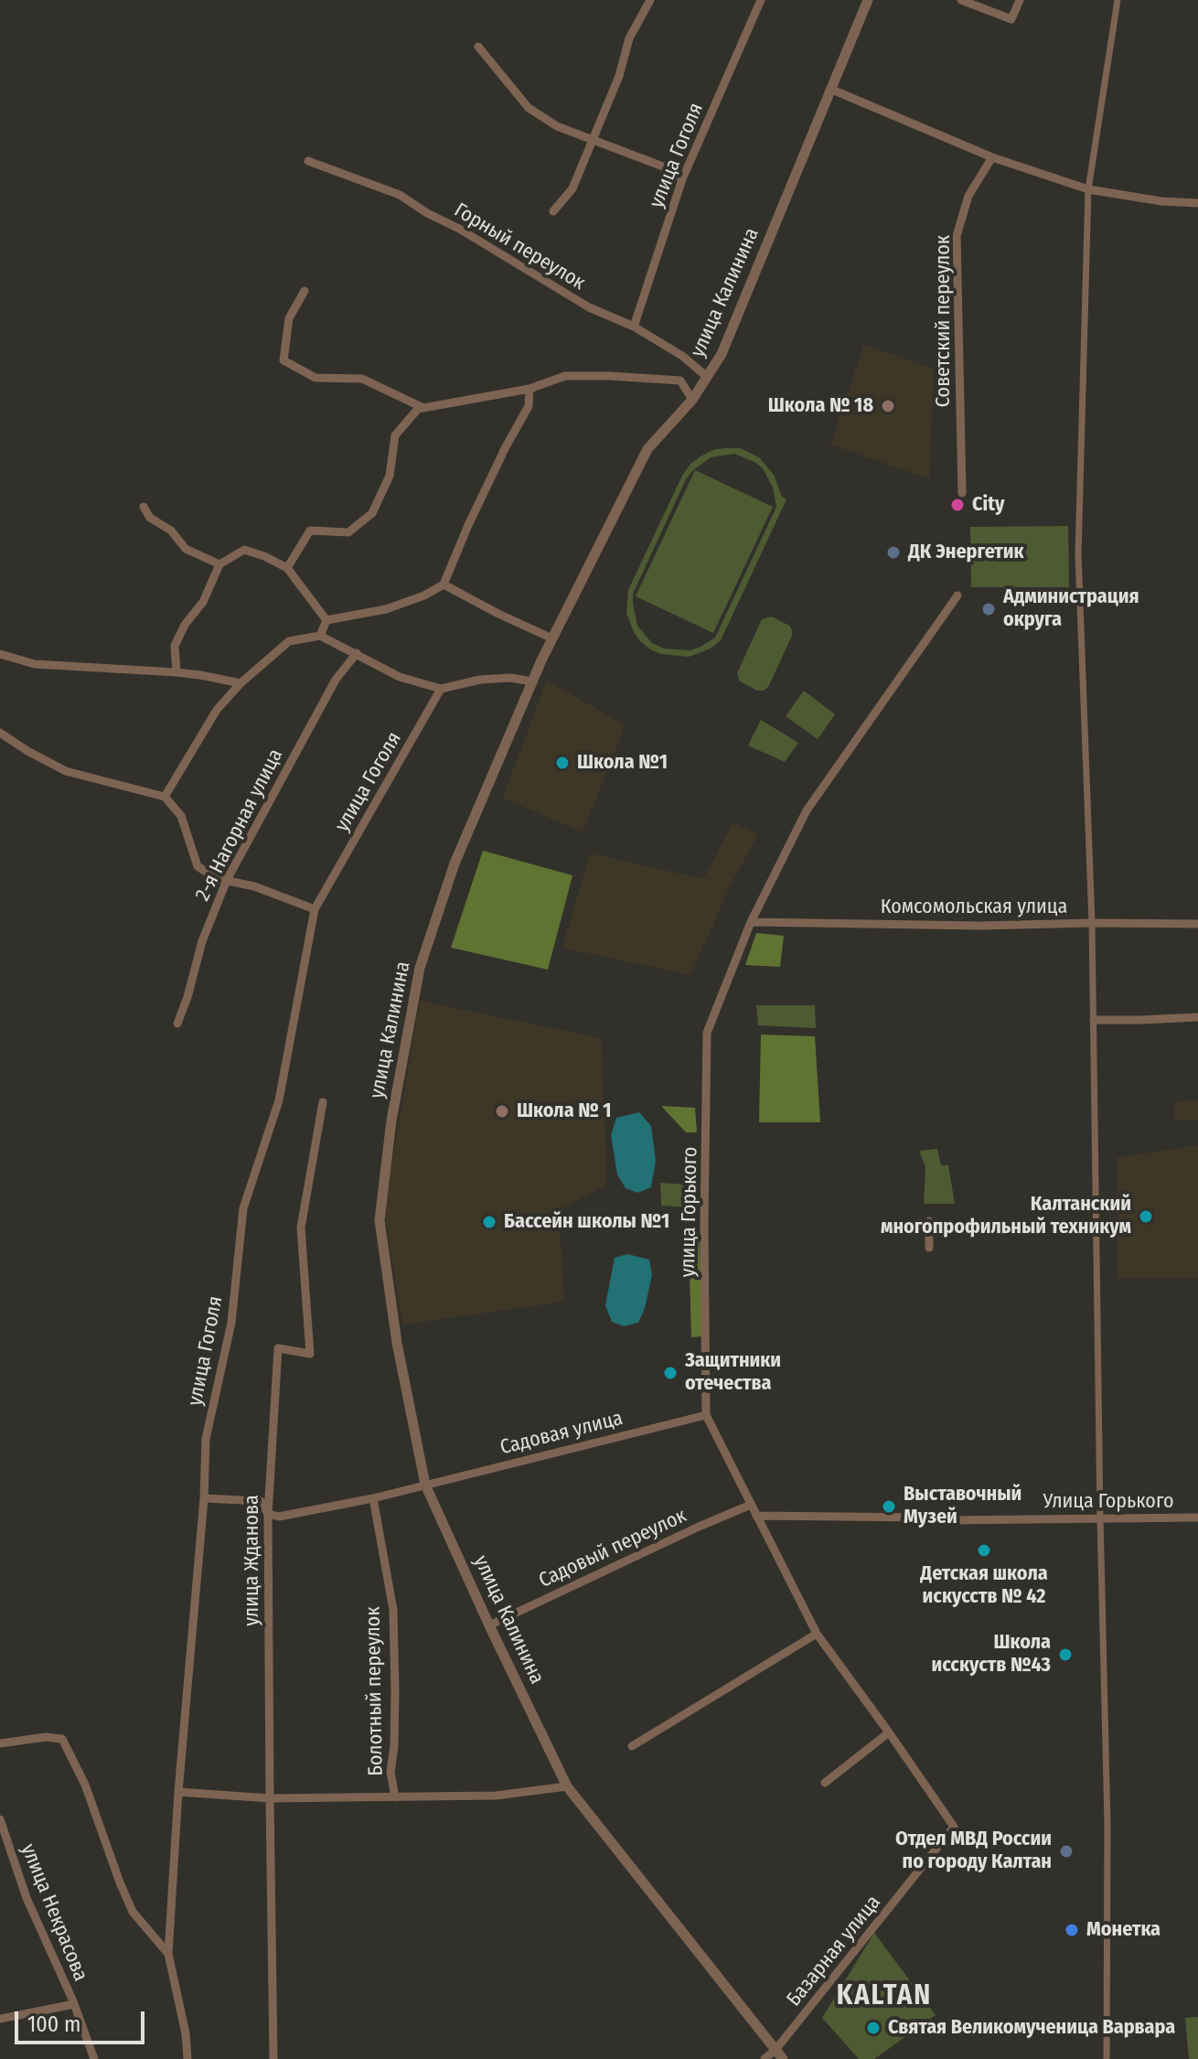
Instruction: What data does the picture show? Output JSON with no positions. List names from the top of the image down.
{
  "streets": {
    "street": [
      "улица Гоголя",
      "Горный переулок",
      "улица Калинина",
      "Советский переулок",
      "2-я Нагорная улица",
      "Комсомольская улица",
      "улица Горького",
      "Садовая улица",
      "Улица Горького",
      "Садовый переулок",
      "улица Жданова",
      "Болотный переулок",
      "улица Некрасова",
      "Базарная улица"
    ]
  },
  "crossings": [
    ["улица Гоголя", "Горный переулок"],
    ["улица Гоголя", "Болотный переулок"],
    ["Горный переулок", "улица Калинина"],
    ["улица Калинина", "Садовая улица"],
    ["улица Калинина", "Садовый переулок"],
    ["улица Калинина", "Болотный переулок"],
    ["улица Калинина", "Базарная улица"],
    ["Комсомольская улица", "улица Горького"],
    ["улица Горького", "Садовая улица"],
    ["улица Горького", "Улица Горького"],
    ["улица Горького", "Садовый переулок"],
    ["улица Горького", "Базарная улица"],
    ["Садовая улица", "улица Жданова"],
    ["Садовая улица", "Болотный переулок"],
    ["улица Жданова", "Болотный переулок"]
  ],
  "districts": ["KALTAN"],
  "places": [
    "Школа № 18",
    "City",
    "ДК Энергетик",
    "Администрация округа",
    "Школа №1",
    "Школа № 1",
    "Калтанский многопрофильный техникум",
    "Бассейн школы №1",
    "Защитники отечества",
    "Выставочный Музей",
    "Детская школа искусств № 42",
    "Школа исскуств №43",
    "Отдел МВД России по городу Калтан",
    "Монетка",
    "Святая Великомученица Варвара"
  ],
  "scale_bar": "100 m"
}
